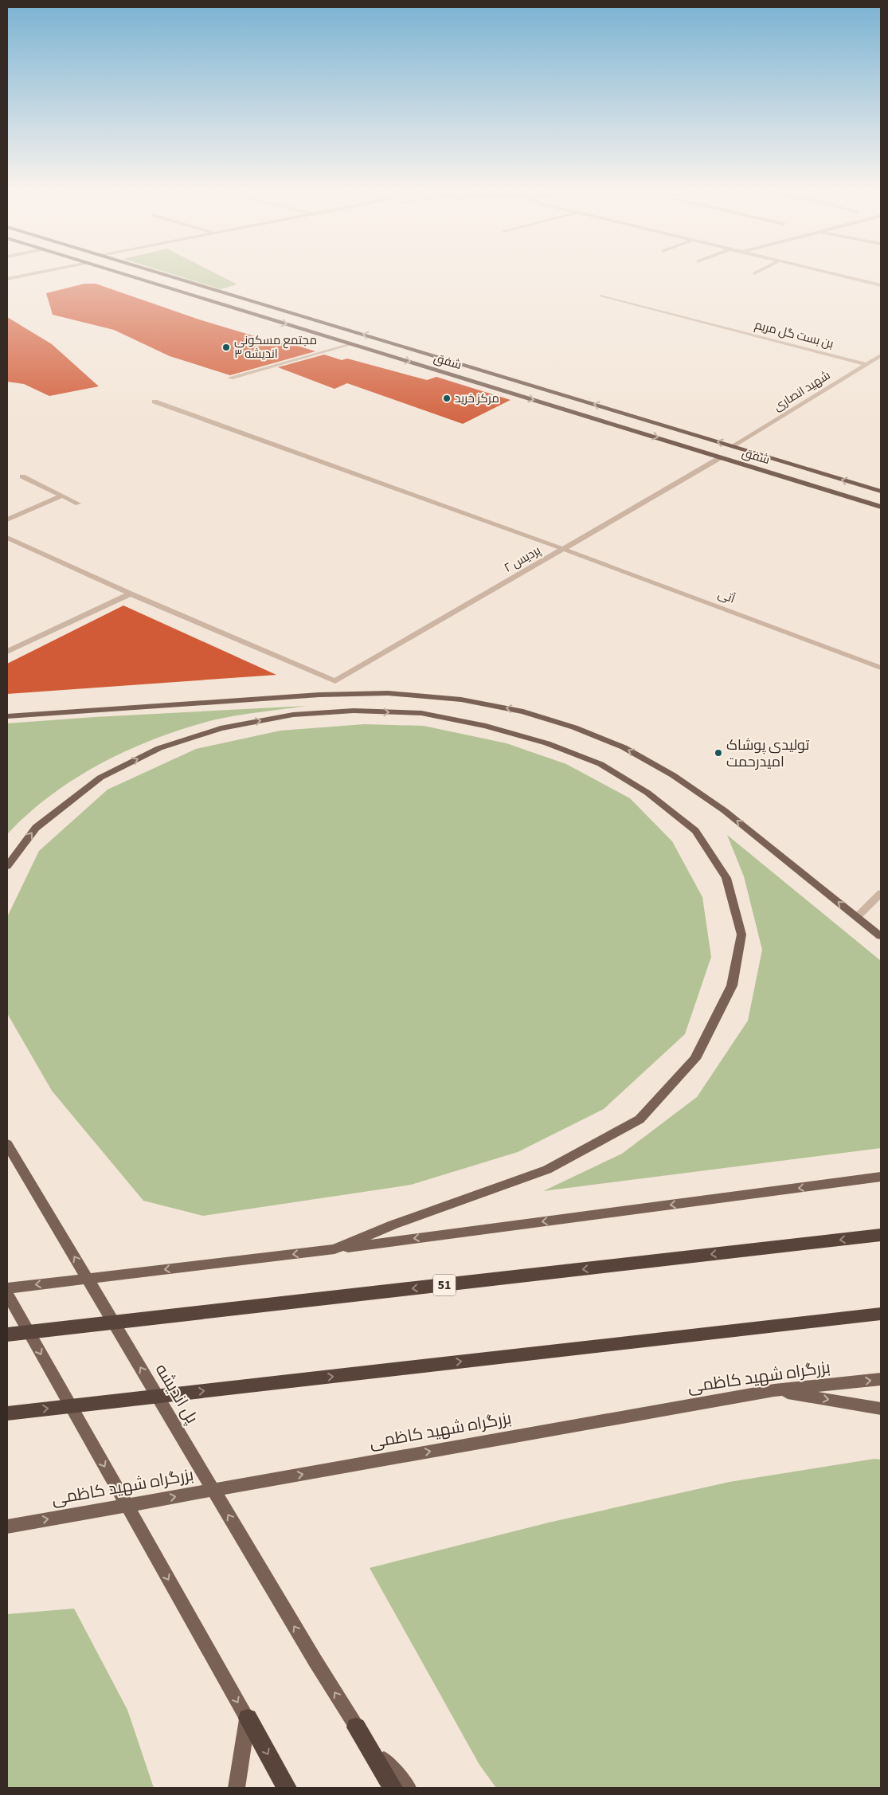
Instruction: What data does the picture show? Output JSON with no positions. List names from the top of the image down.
{
  "streets": {
    "highway": ["51"],
    "main road": ["شفق", "بزرگراه شهید کاظمی", "پل اندیشه"],
    "street": [
      "بن بست گل مریم",
      "شهید انصاری",
      "پردیس ۲",
      "آتی"
    ]
  },
  "crossings": [
    ["بن بست گل مریم", "شهید انصاری"],
    ["شفق", "شهید انصاری"],
    ["شفق", "پردیس ۲"],
    ["پردیس ۲", "آتی"]
  ],
  "one_way": ["بزرگراه شهید کاظمی"],
  "places": ["مجتمع مسکونی اندیشه ۳", "مرکز خرید", "تولیدی پوشاک امیدرحمت"]
}
